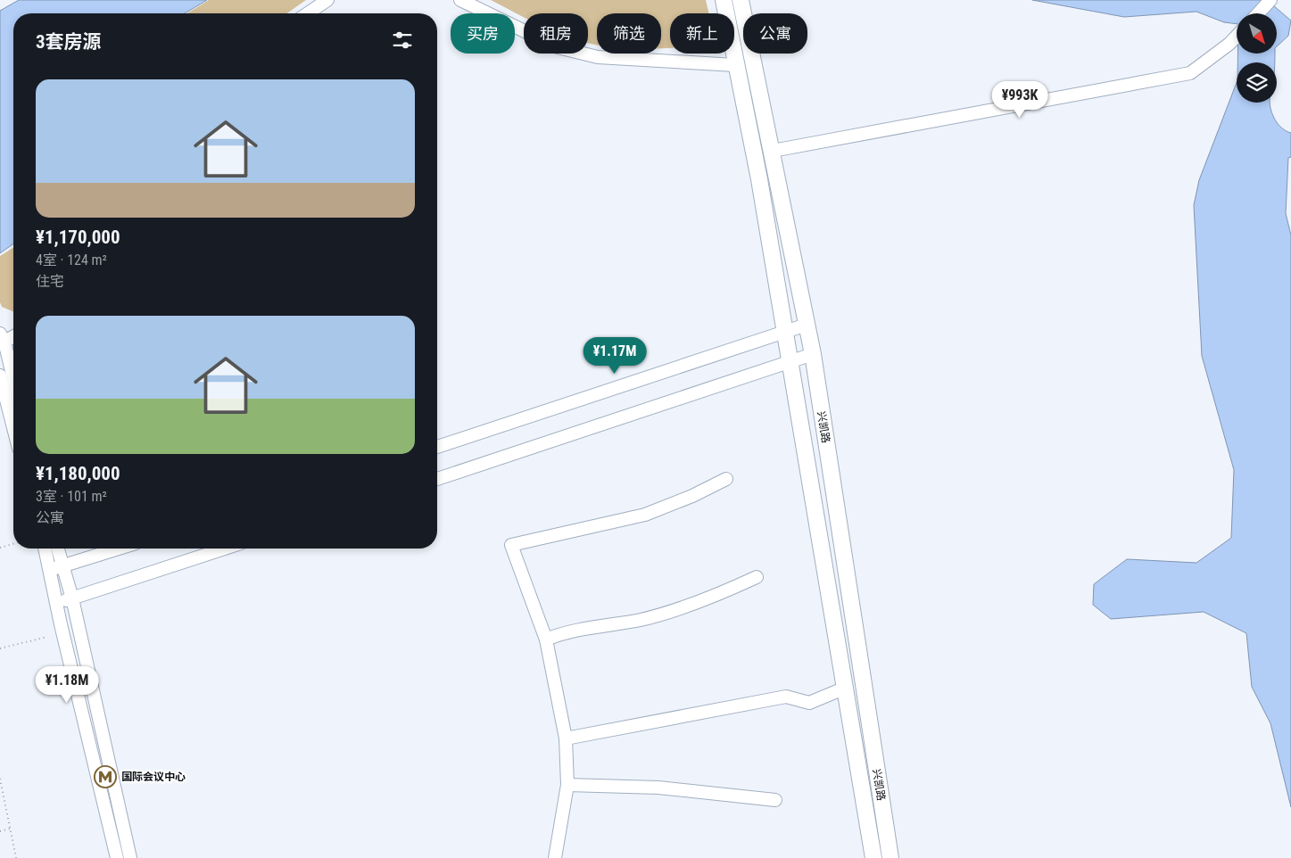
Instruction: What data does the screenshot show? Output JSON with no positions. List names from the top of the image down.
{
  "streets": {
    "main road": ["兴凯路"]
  },
  "places": {
    "metro station": ["国际会议中心"]
  },
  "north": "bottom right",
  "page": {
    "chip": [
      "买房",
      "租房",
      "筛选",
      "新上",
      "公寓"
    ],
    "heading": "3套房源",
    "list": [
      {
        "name": "¥1,170,000",
        "note": "4室 · 124 m² · 住宅"
      },
      {
        "name": "¥1,180,000",
        "note": "3室 · 101 m² · 公寓"
      }
    ],
    "price": ["¥993K", "¥1.17M", "¥1.18M"]
  }
}
